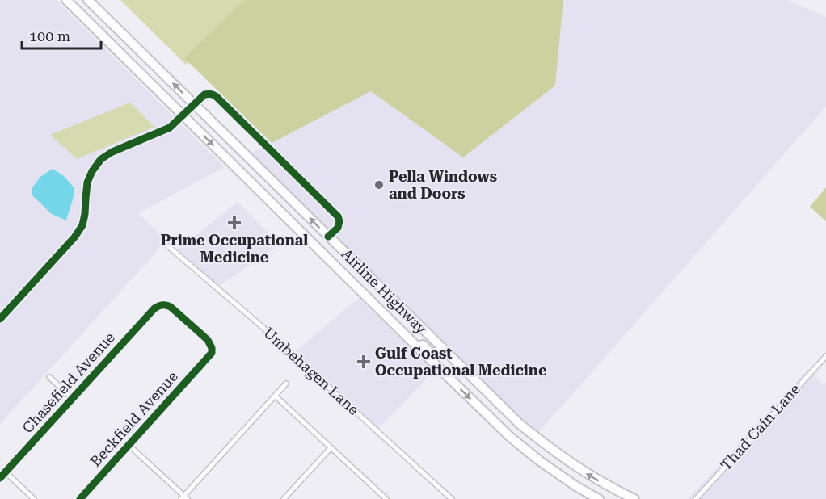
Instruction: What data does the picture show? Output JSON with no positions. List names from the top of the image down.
{
  "streets": {
    "highway": ["Airline Highway"],
    "street": [
      "Umbehagen Lane",
      "Chasefield Avenue",
      "Beckfield Avenue",
      "Thad Cain Lane"
    ]
  },
  "crossings": [
    ["Chasefield Avenue", "Beckfield Avenue"]
  ],
  "places": {
    "other": ["Pella Windows and Doors"],
    "health": ["Prime Occupational Medicine", "Gulf Coast Occupational Medicine"]
  },
  "scale_bar": "100 m"
}
